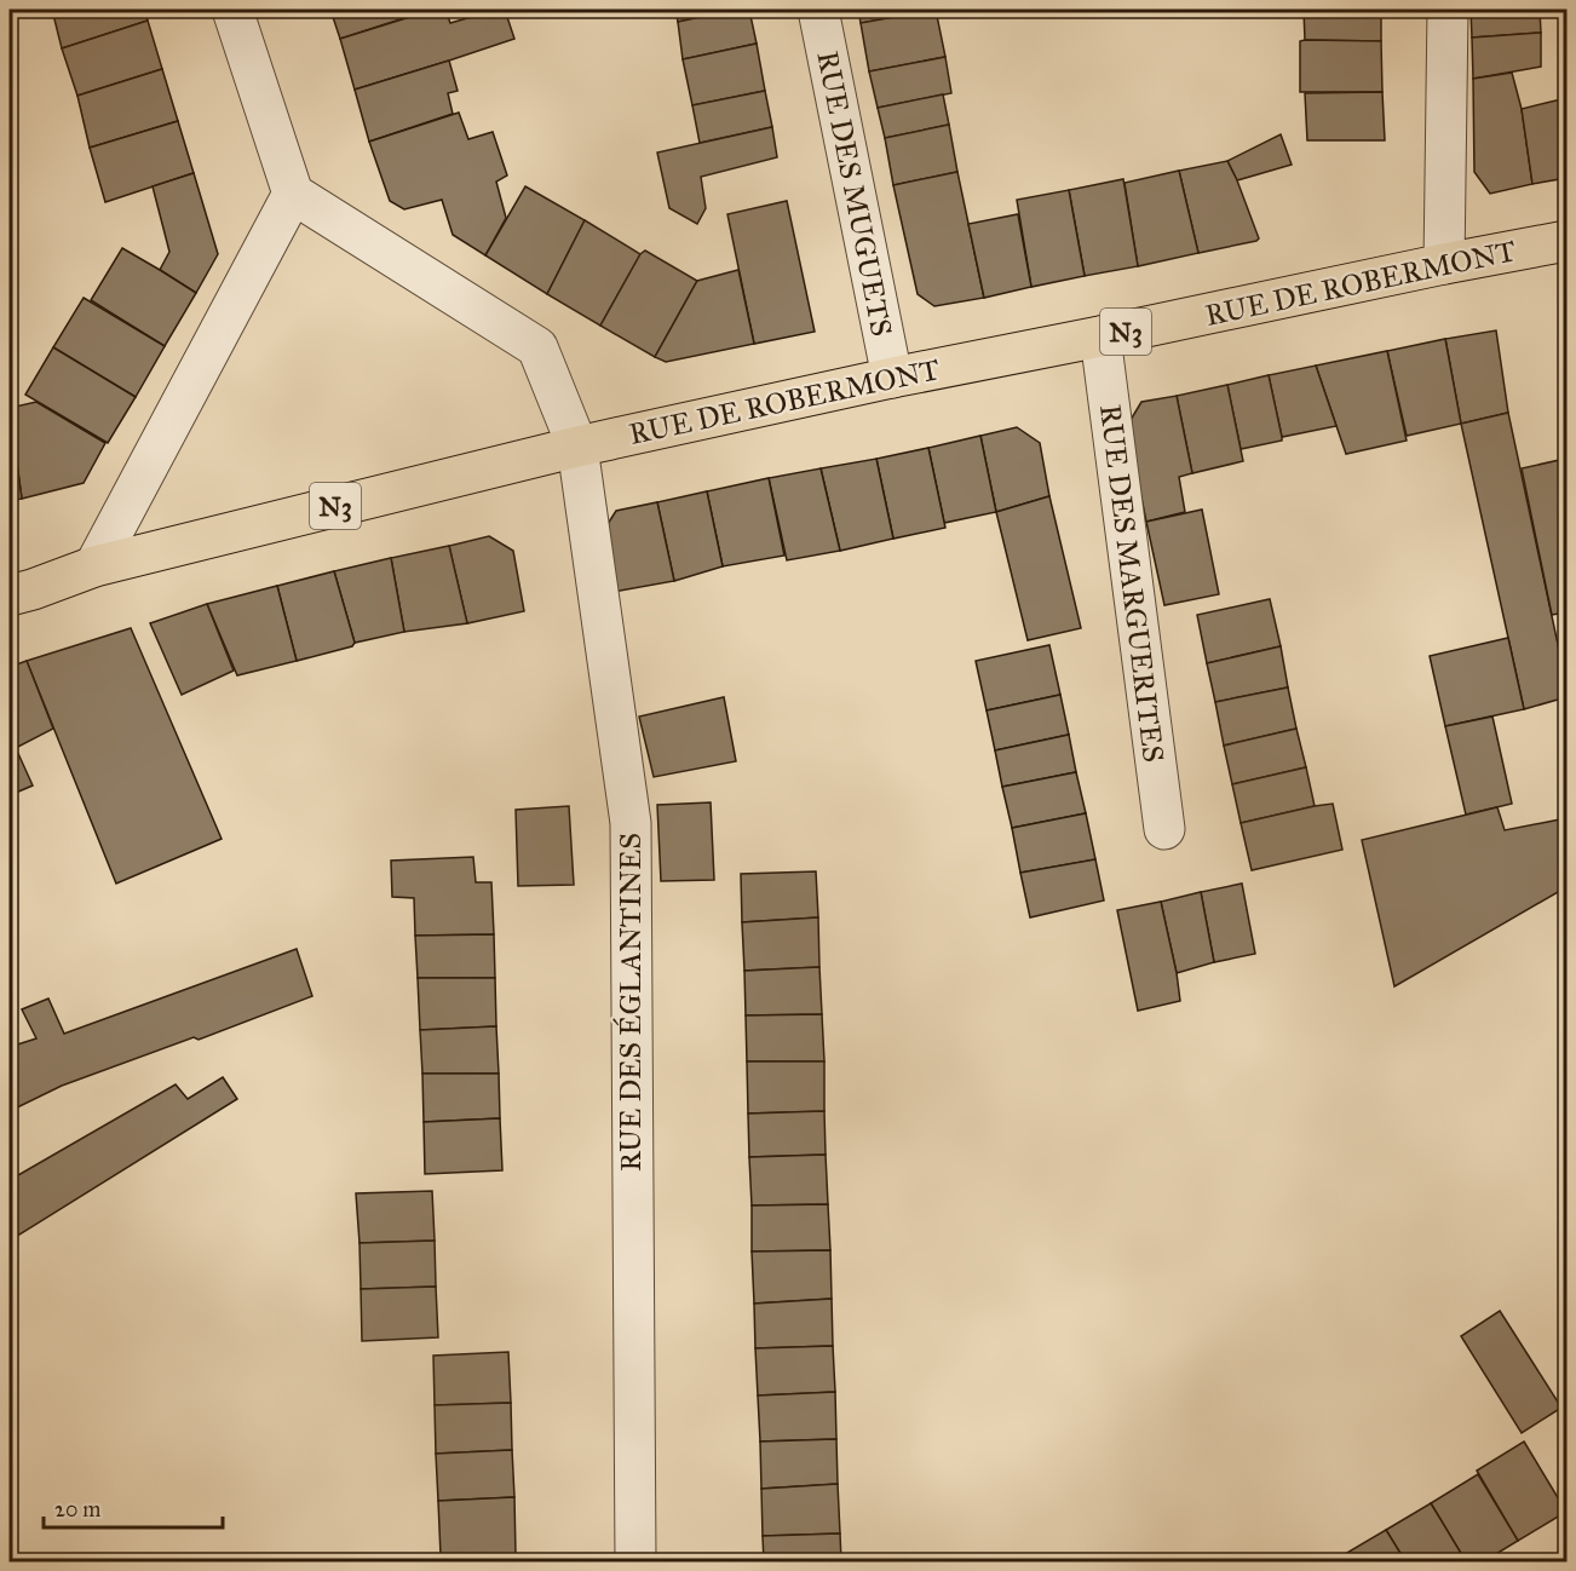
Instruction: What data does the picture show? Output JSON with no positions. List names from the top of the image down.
{
  "streets": {
    "main road": ["RUE DE ROBERMONT", "N3"],
    "street": ["RUE DES MUGUETS", "RUE DES MARGUERITES", "RUE DES ÉGLANTINES"]
  },
  "crossings": [
    ["RUE DES MUGUETS", "RUE DE ROBERMONT"],
    ["RUE DE ROBERMONT", "RUE DES MARGUERITES"],
    ["RUE DE ROBERMONT", "RUE DES ÉGLANTINES"]
  ],
  "scale_bar": "20 m"
}
